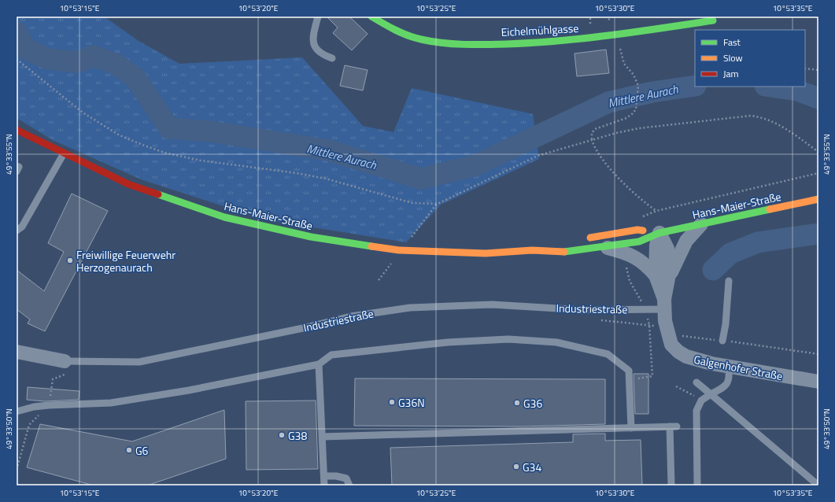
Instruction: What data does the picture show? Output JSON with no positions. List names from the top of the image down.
{
  "streets": {
    "street": [
      "Eichelmühlgasse",
      "Hans-Maier-Straße",
      "Industriestraße",
      "Galgenhofer Straße"
    ]
  },
  "crossings": [
    ["Hans-Maier-Straße", "Galgenhofer Straße"],
    ["Industriestraße", "Galgenhofer Straße"]
  ],
  "water": ["Mittlere Aurach"],
  "places": [
    "Freiwillige Feuerwehr Herzogenaurach",
    "G36N",
    "G36",
    "G38",
    "G6",
    "G34"
  ],
  "legend": ["Fast", "Slow", "Jam"],
  "coordinates": [
    "10°53'15\"E",
    "10°53'20\"E",
    "10°53'25\"E",
    "10°53'30\"E",
    "10°53'35\"E",
    "49°33'55\"N",
    "49°33'50\"N"
  ]
}
